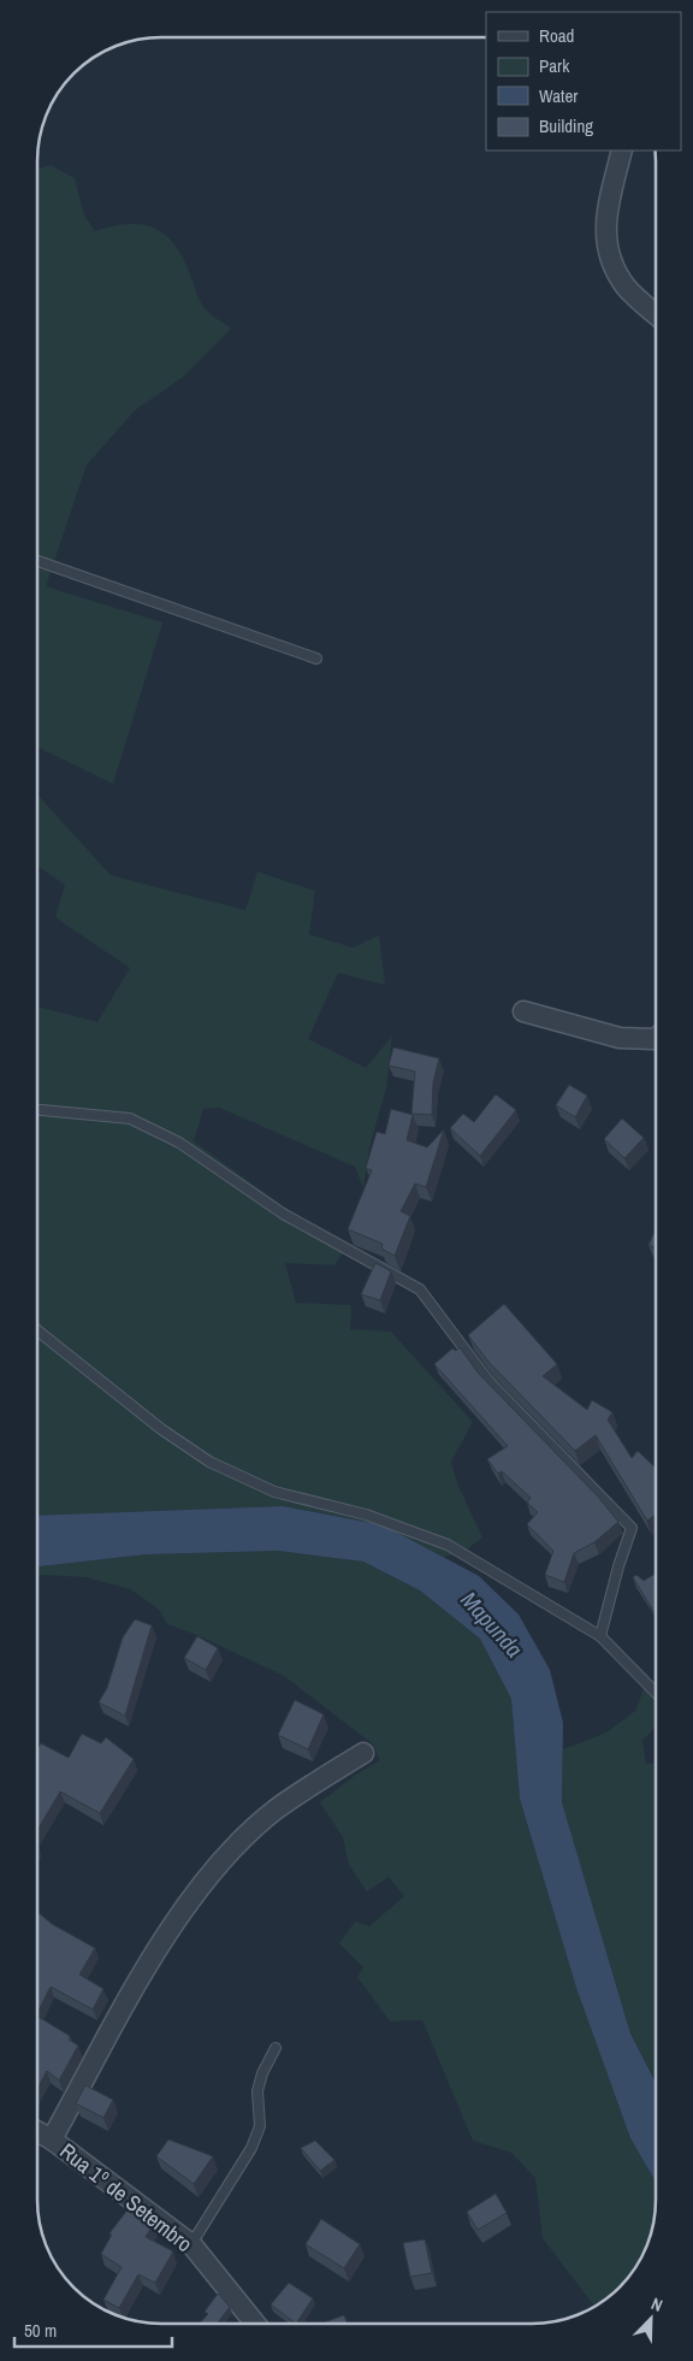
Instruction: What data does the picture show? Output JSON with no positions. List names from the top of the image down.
{
  "streets": {
    "street": ["Rua 1º de Setembro"]
  },
  "water": ["Mapunda"],
  "legend": [
    "Road",
    "Park",
    "Water",
    "Building"
  ],
  "scale_bar": "50 m",
  "north": "top right"
}
